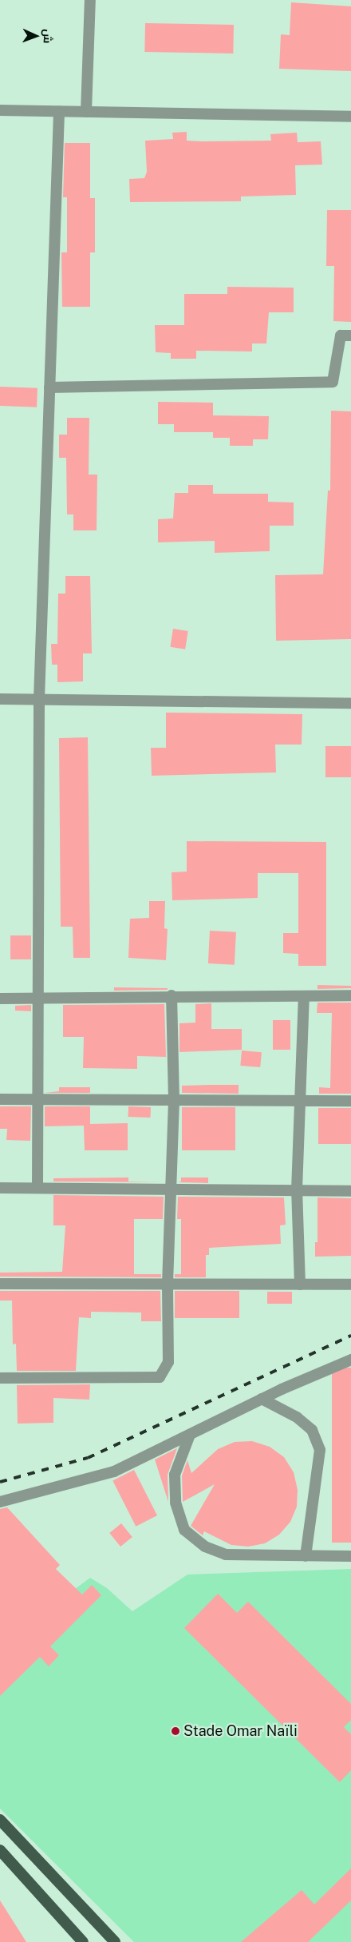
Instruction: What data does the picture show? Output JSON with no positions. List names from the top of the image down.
{
  "places": ["Stade Omar Naïli"],
  "north": "right"
}
